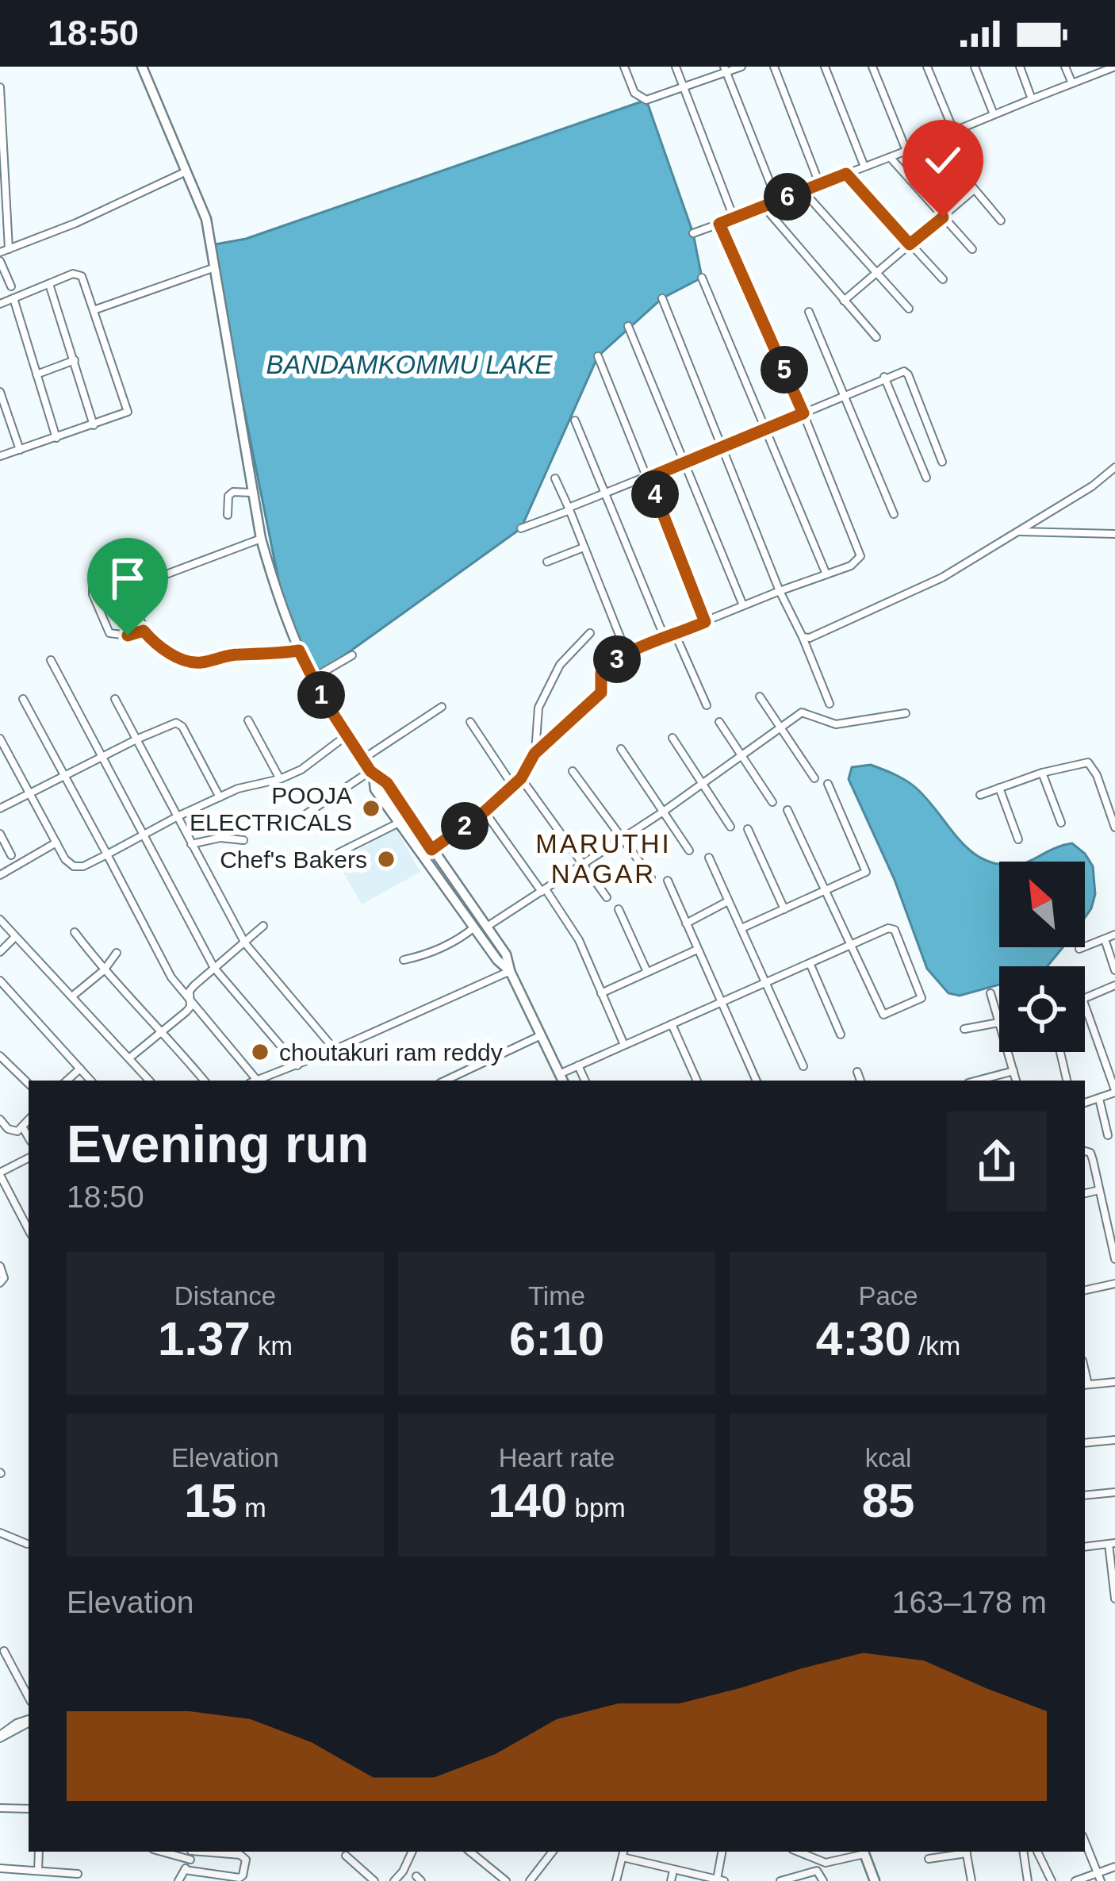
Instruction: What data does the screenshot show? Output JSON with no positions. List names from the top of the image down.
{
  "districts": ["MARUTHI NAGAR"],
  "water": ["BANDAMKOMMU LAKE"],
  "places": ["POOJA ELECTRICALS", "Chef's Bakers", "choutakuri ram reddy"],
  "north": "top left",
  "page": {
    "status": "18:50",
    "pins": [
      "6",
      "5",
      "4",
      "3",
      "1",
      "2"
    ],
    "heading": ["Evening run", "18:50"],
    "stats": [
      ["Distance", "1.37 km"],
      ["Time", "6:10"],
      ["Pace", "4:30 /km"],
      ["Elevation", "15 m"],
      ["Heart rate", "140 bpm"],
      ["kcal", "85"]
    ],
    "chart": ["Elevation", "163–178 m"]
  }
}
